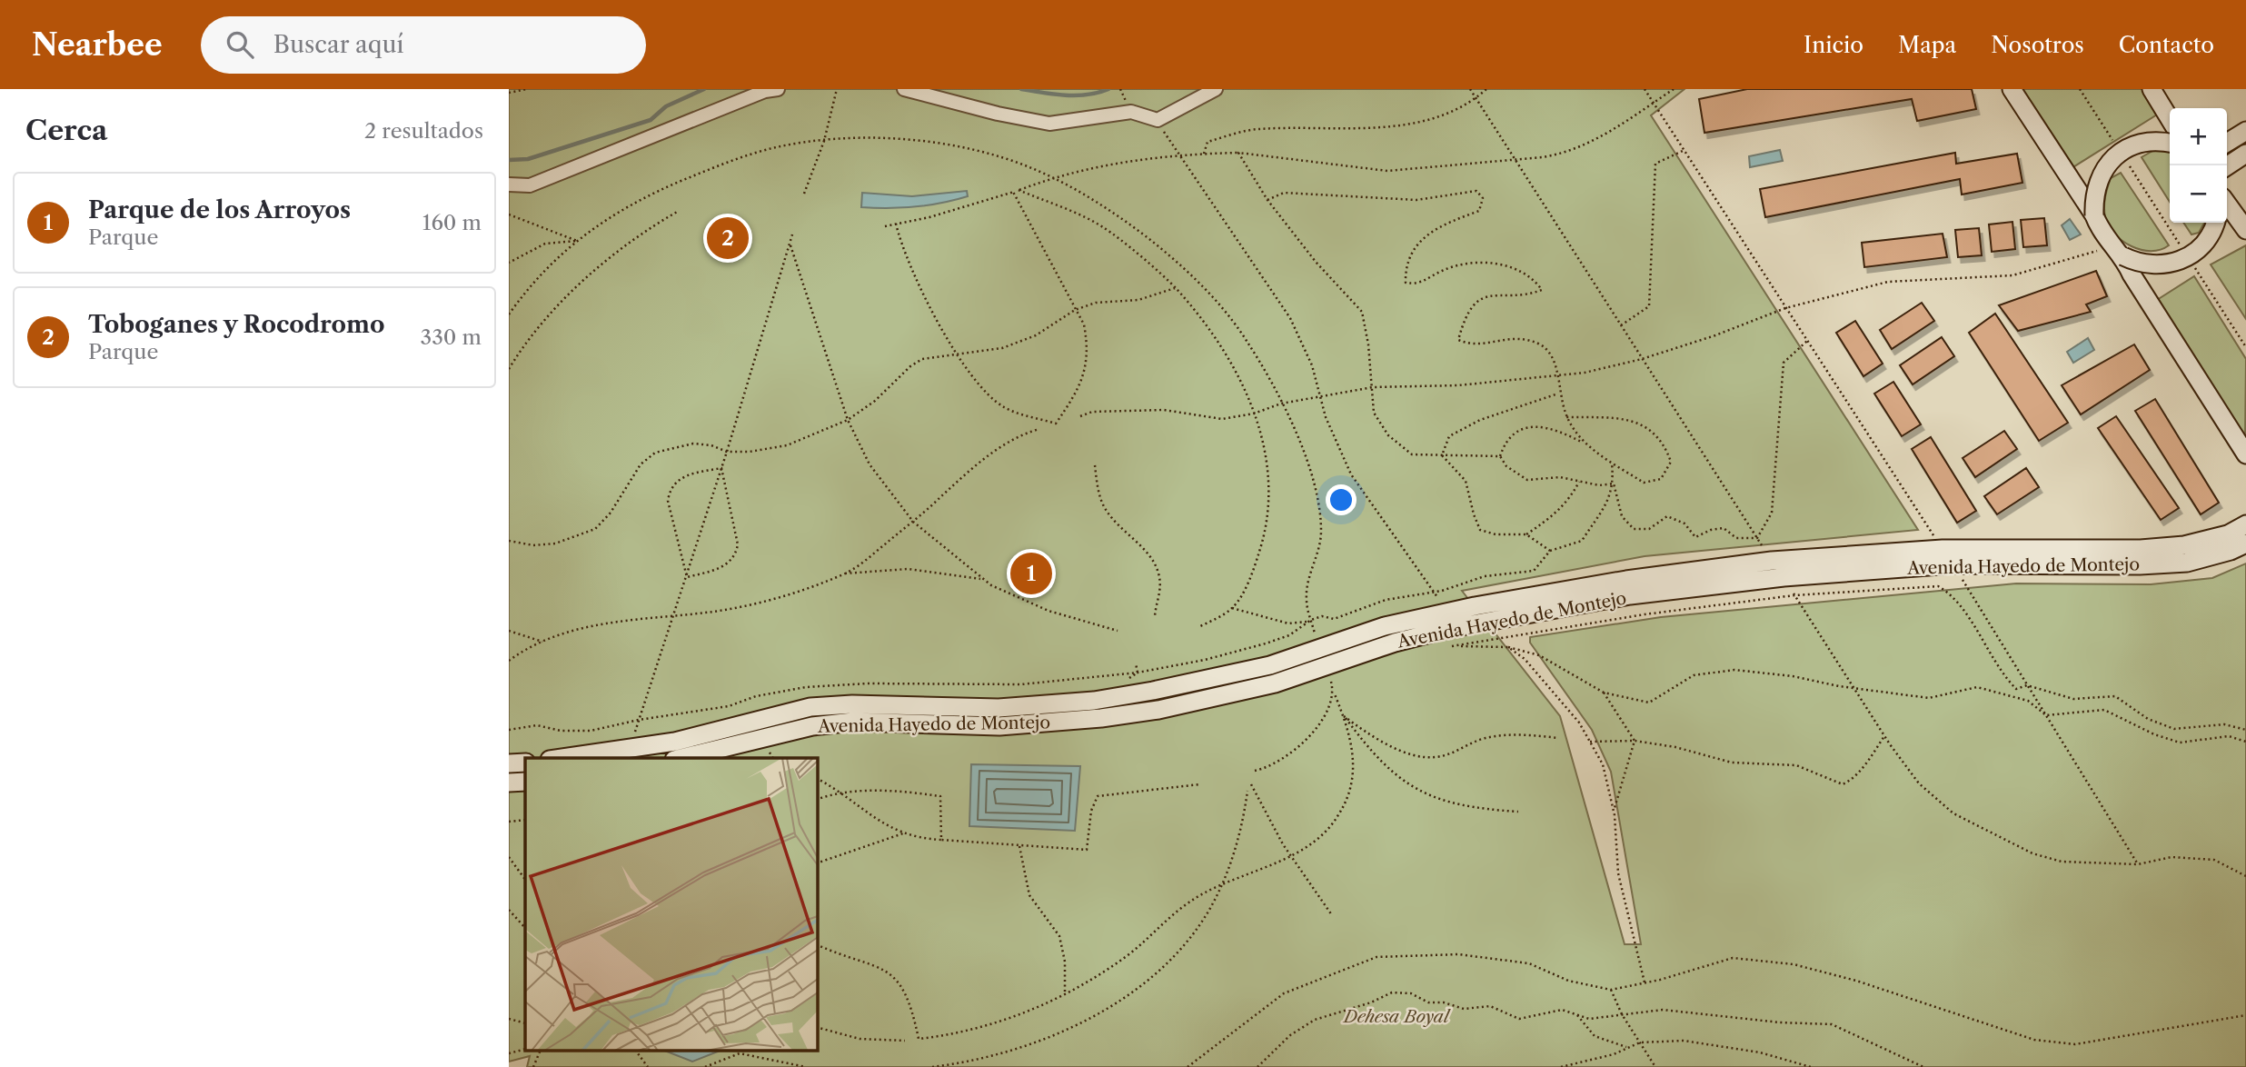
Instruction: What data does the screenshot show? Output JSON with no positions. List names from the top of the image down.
{
  "streets": {
    "street": ["Avenida Hayedo de Montejo"]
  },
  "parks": ["Dehesa Boyal"],
  "page": {
    "header": "Nearbee",
    "search": "Buscar aquí",
    "nav": [
      "Inicio",
      "Mapa",
      "Nosotros",
      "Contacto"
    ],
    "heading": ["Cerca", "2 resultados"],
    "map_buttons": ["+", "−"],
    "list": [
      {
        "mark": "1",
        "name": "Parque de los Arroyos",
        "note": "Parque",
        "value": "160 m"
      },
      {
        "mark": "2",
        "name": "Toboganes y Rocodromo",
        "note": "Parque",
        "value": "330 m"
      }
    ],
    "pins": ["2", "1"]
  }
}
